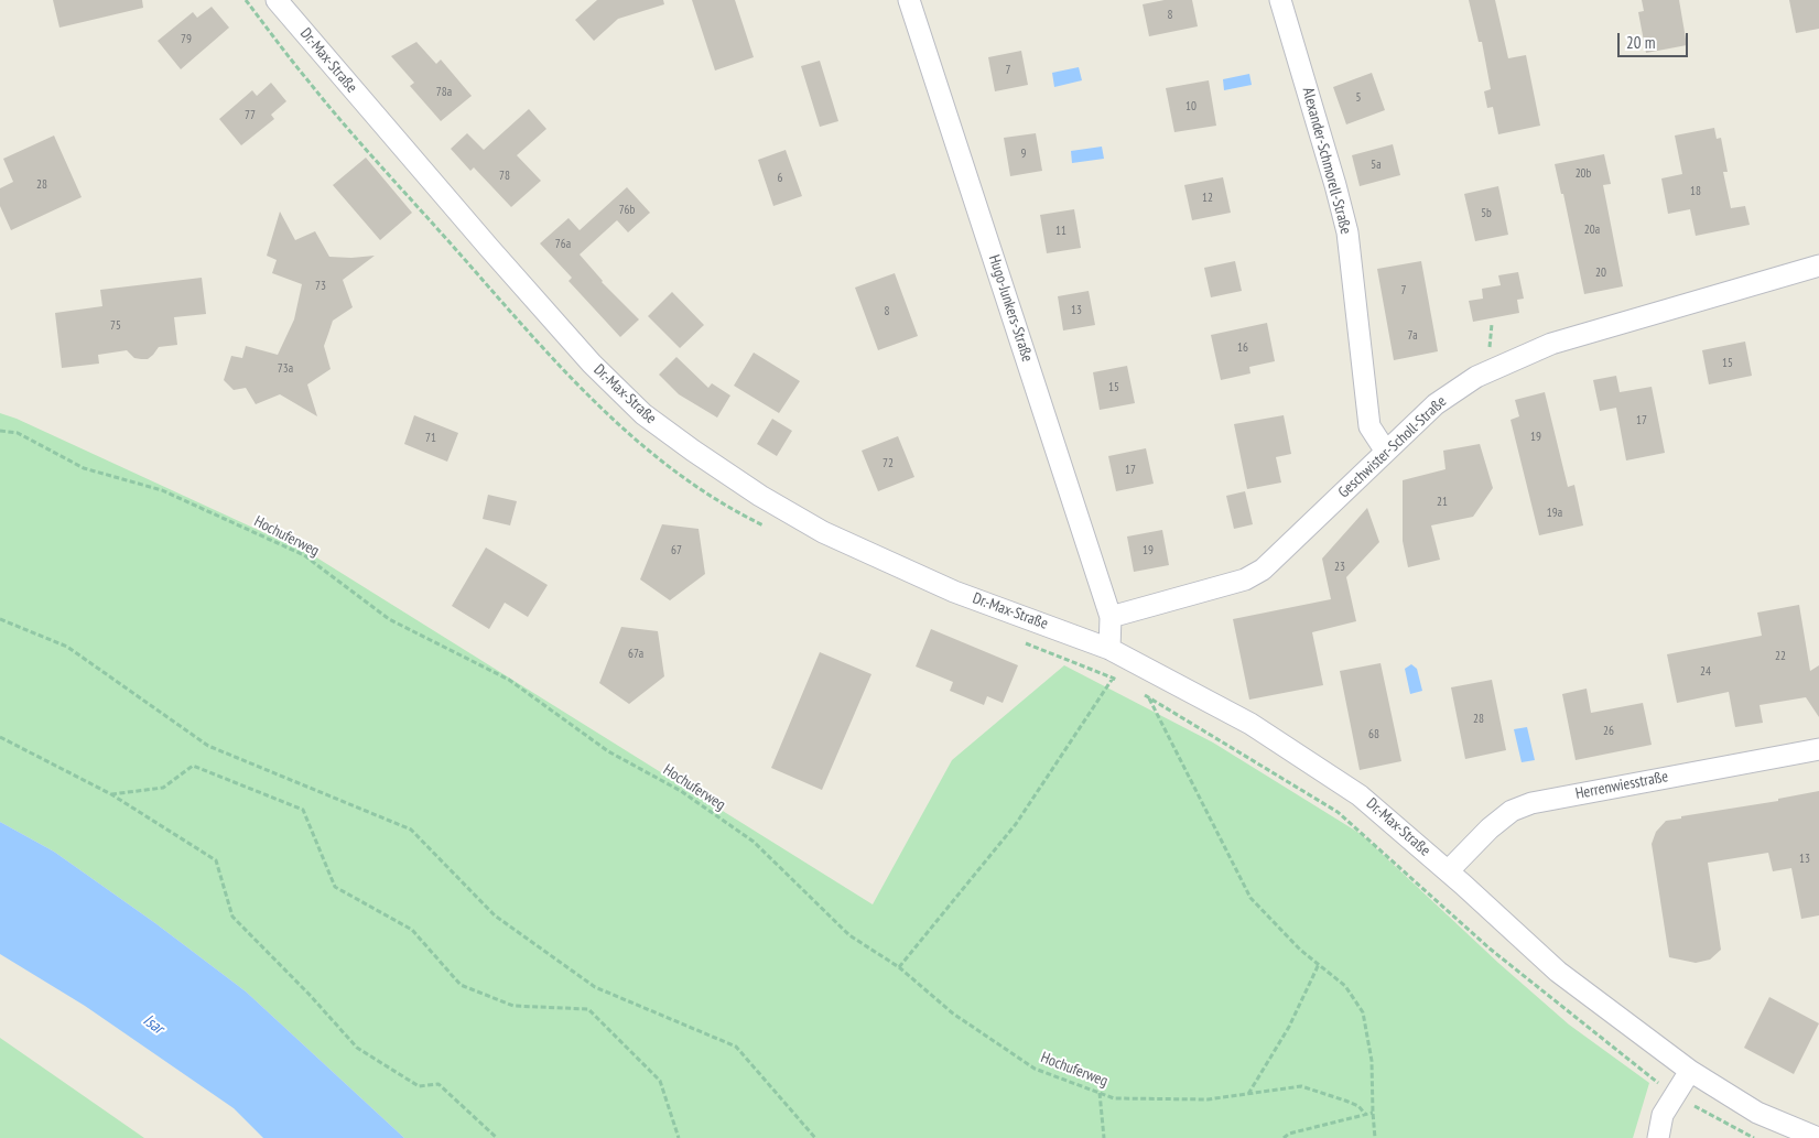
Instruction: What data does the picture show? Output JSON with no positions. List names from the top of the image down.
{
  "streets": {
    "street": [
      "Dr.-Max-Straße",
      "Alexander-Schmorell-Straße",
      "Hugo-Junkers-Straße",
      "Geschwister-Scholl-Straße",
      "Herrenwiesstraße"
    ],
    "path": ["Hochuferweg"]
  },
  "crossings": [
    ["Dr.-Max-Straße", "Herrenwiesstraße"],
    ["Alexander-Schmorell-Straße", "Geschwister-Scholl-Straße"],
    ["Hugo-Junkers-Straße", "Geschwister-Scholl-Straße"]
  ],
  "water": ["Isar"],
  "house_numbers": [
    "8",
    "79",
    "7",
    "78a",
    "5",
    "10",
    "77",
    "9",
    "5a",
    "20b",
    "78",
    "6",
    "28",
    "18",
    "12",
    "76b",
    "5b",
    "20a",
    "11",
    "76a",
    "20",
    "73",
    "7",
    "13",
    "8",
    "75",
    "7a",
    "16",
    "15",
    "73a",
    "15",
    "17",
    "19",
    "71",
    "72",
    "17",
    "21",
    "19a",
    "67",
    "19",
    "23",
    "67a",
    "22",
    "24",
    "28",
    "26",
    "68",
    "13"
  ],
  "scale_bar": "20 m"
}
